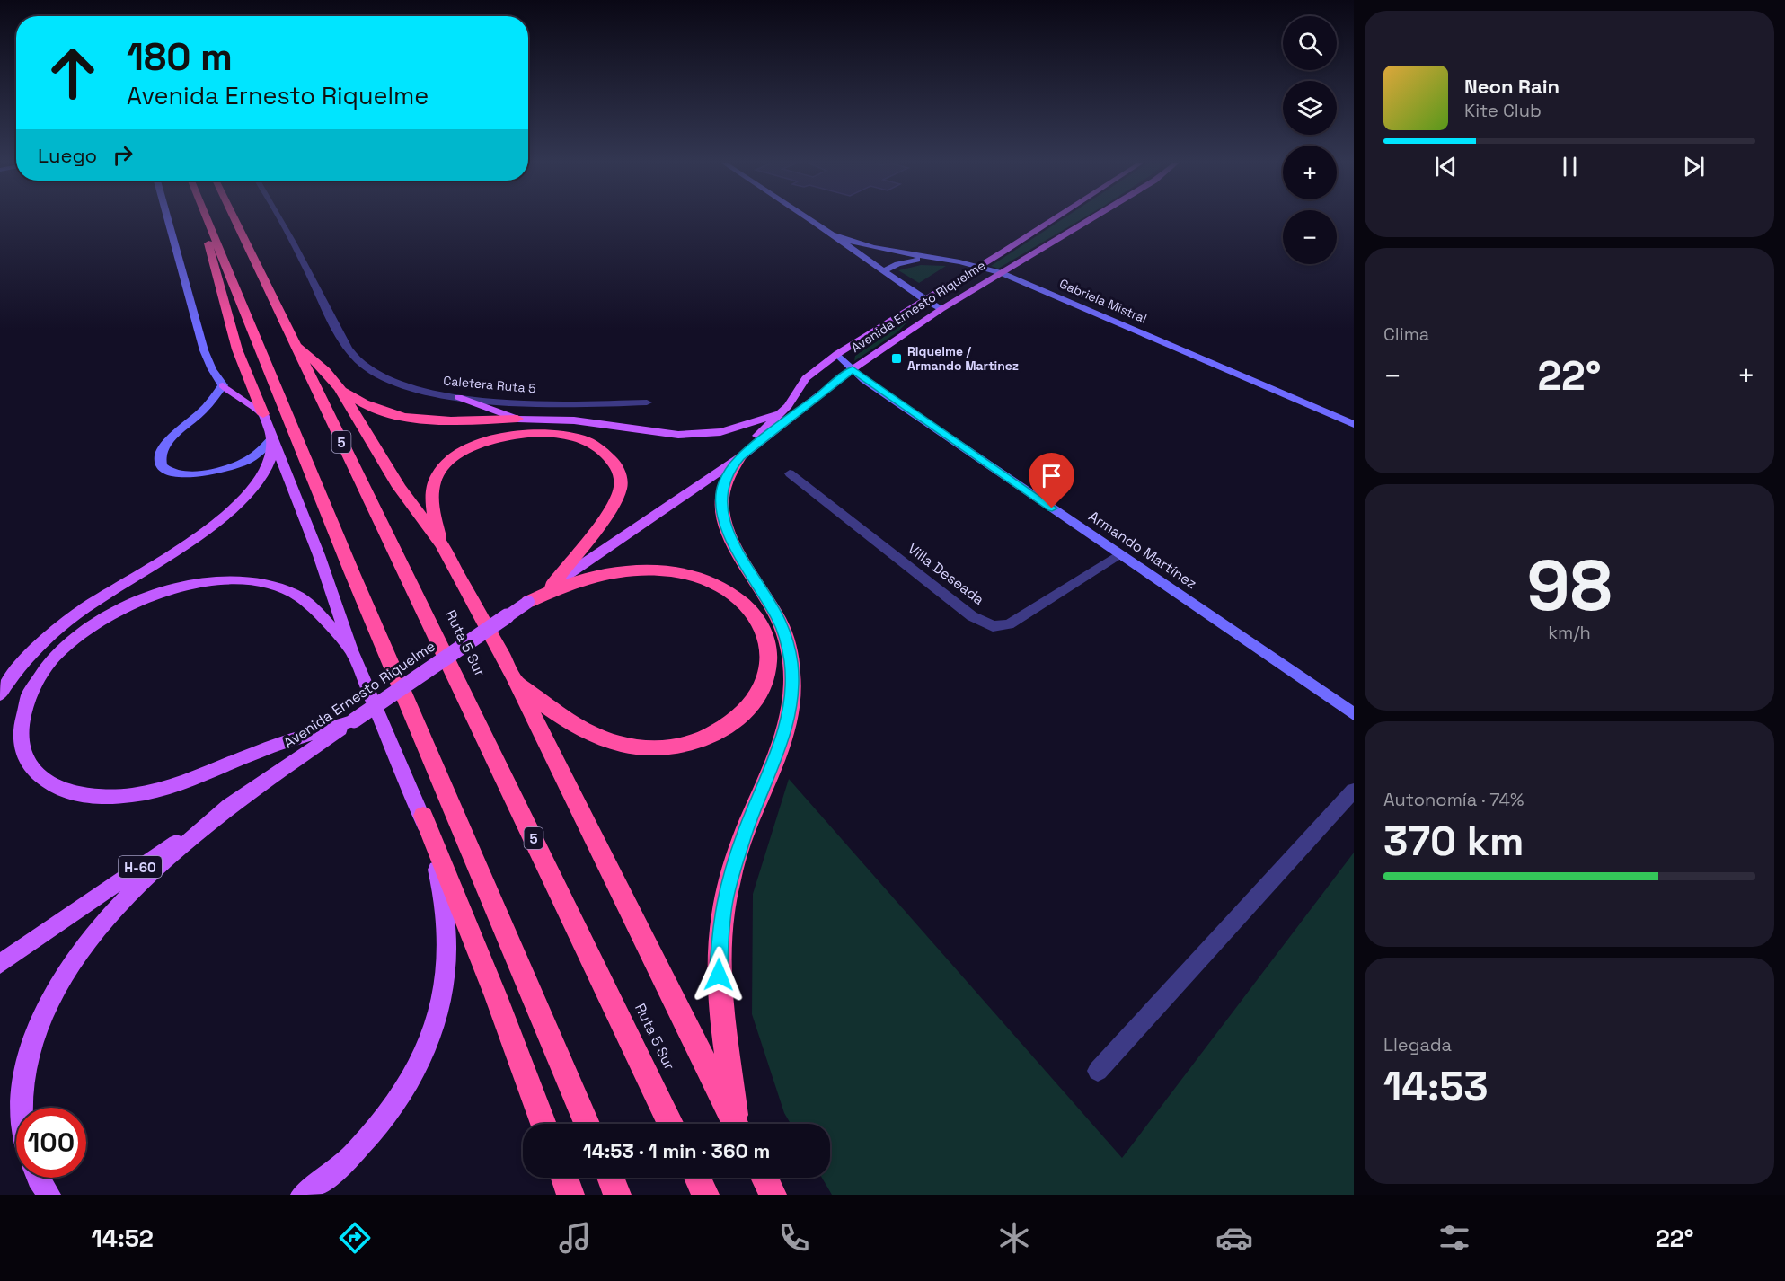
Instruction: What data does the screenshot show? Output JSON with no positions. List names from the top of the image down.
{
  "streets": {
    "highway": ["5", "Ruta 5 Sur"],
    "main road": [
      "Gabriela Mistral",
      "Avenida Ernesto Riquelme",
      "Armando Martínez",
      "H-60"
    ],
    "street": ["Caletera Ruta 5", "Villa Deseada"]
  },
  "crossings": [
    ["Gabriela Mistral", "Avenida Ernesto Riquelme"],
    ["Avenida Ernesto Riquelme", "Armando Martínez"],
    ["Armando Martínez", "Villa Deseada"]
  ],
  "places": {
    "transit": ["Riquelme / Armando Martinez"]
  },
  "page": {
    "map_buttons": ["+", "−"],
    "turn": ["180 m", "Avenida Ernesto Riquelme"],
    "song": ["Neon Rain", "Kite Club"],
    "then": "Luego",
    "tile": [
      "Clima",
      ["98", "km/h"],
      ["Autonomía · 74%", "370 km"],
      ["Llegada", "14:53"]
    ],
    "heat": ["−", "22°", "+"],
    "limit": "100",
    "trip": "14:53 · 1 min · 360 m",
    "tabs": ["14:52", "22°"]
  }
}
